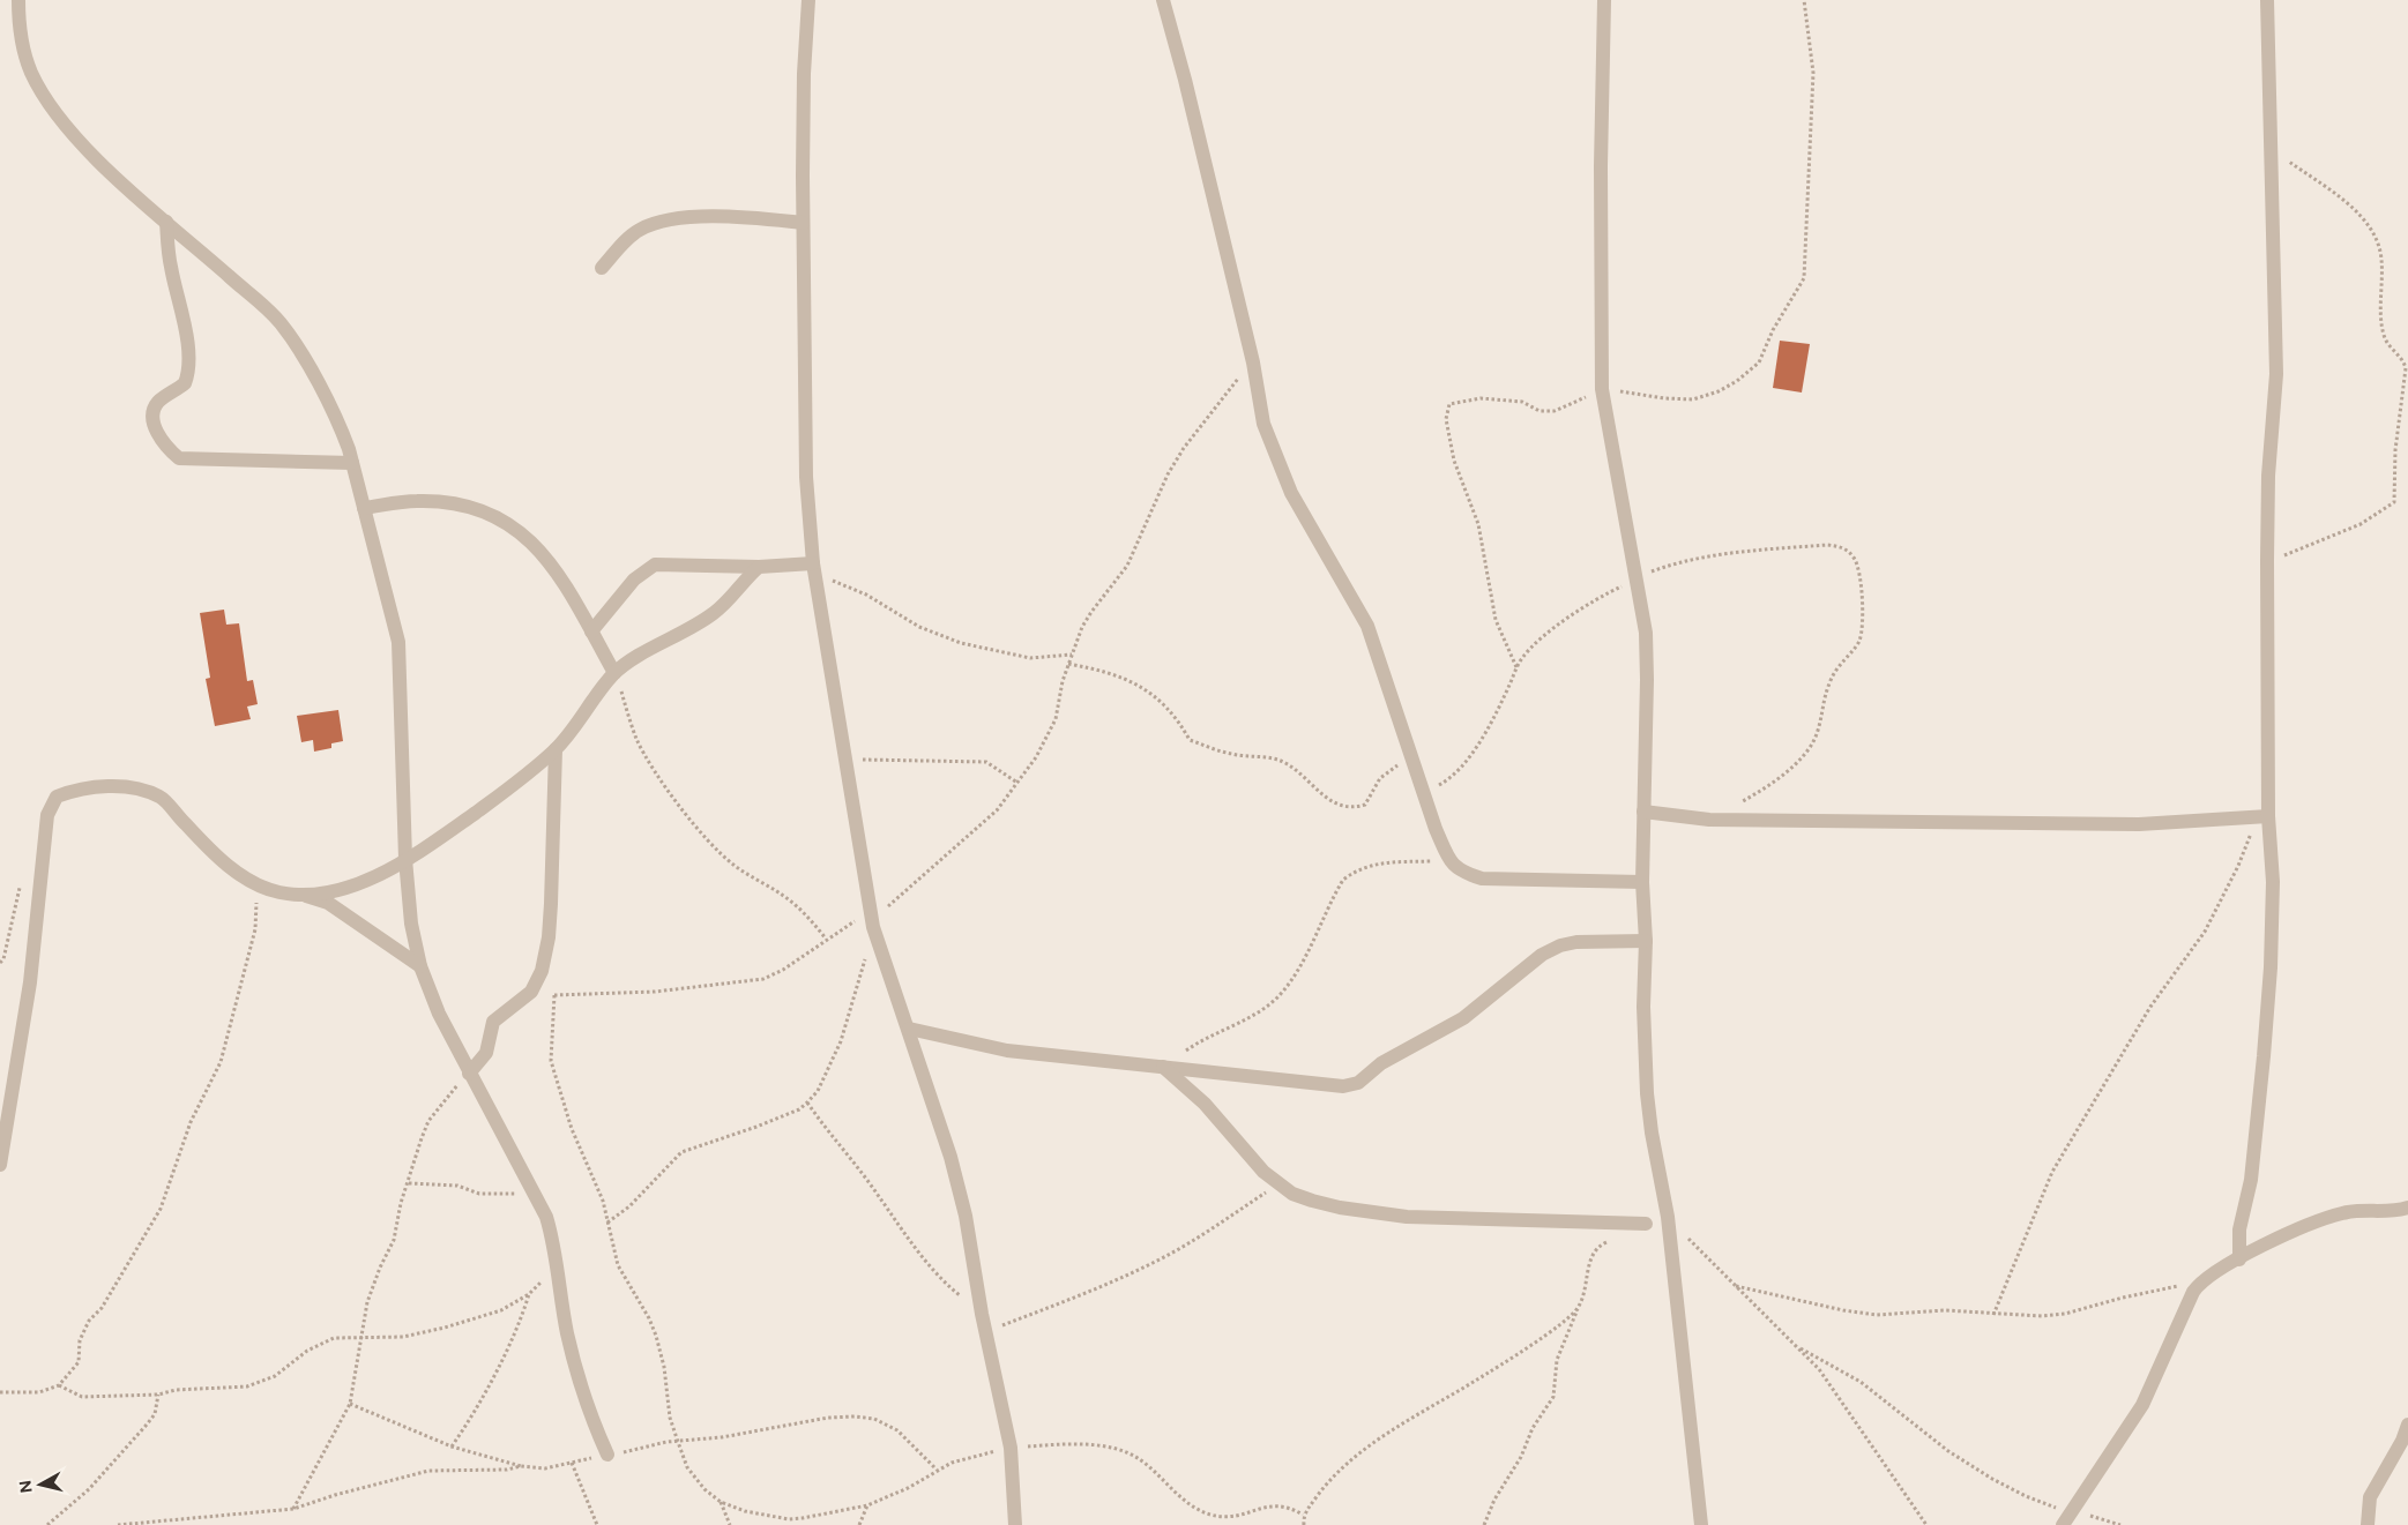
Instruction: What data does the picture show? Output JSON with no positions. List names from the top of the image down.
{
  "north": "left"
}
